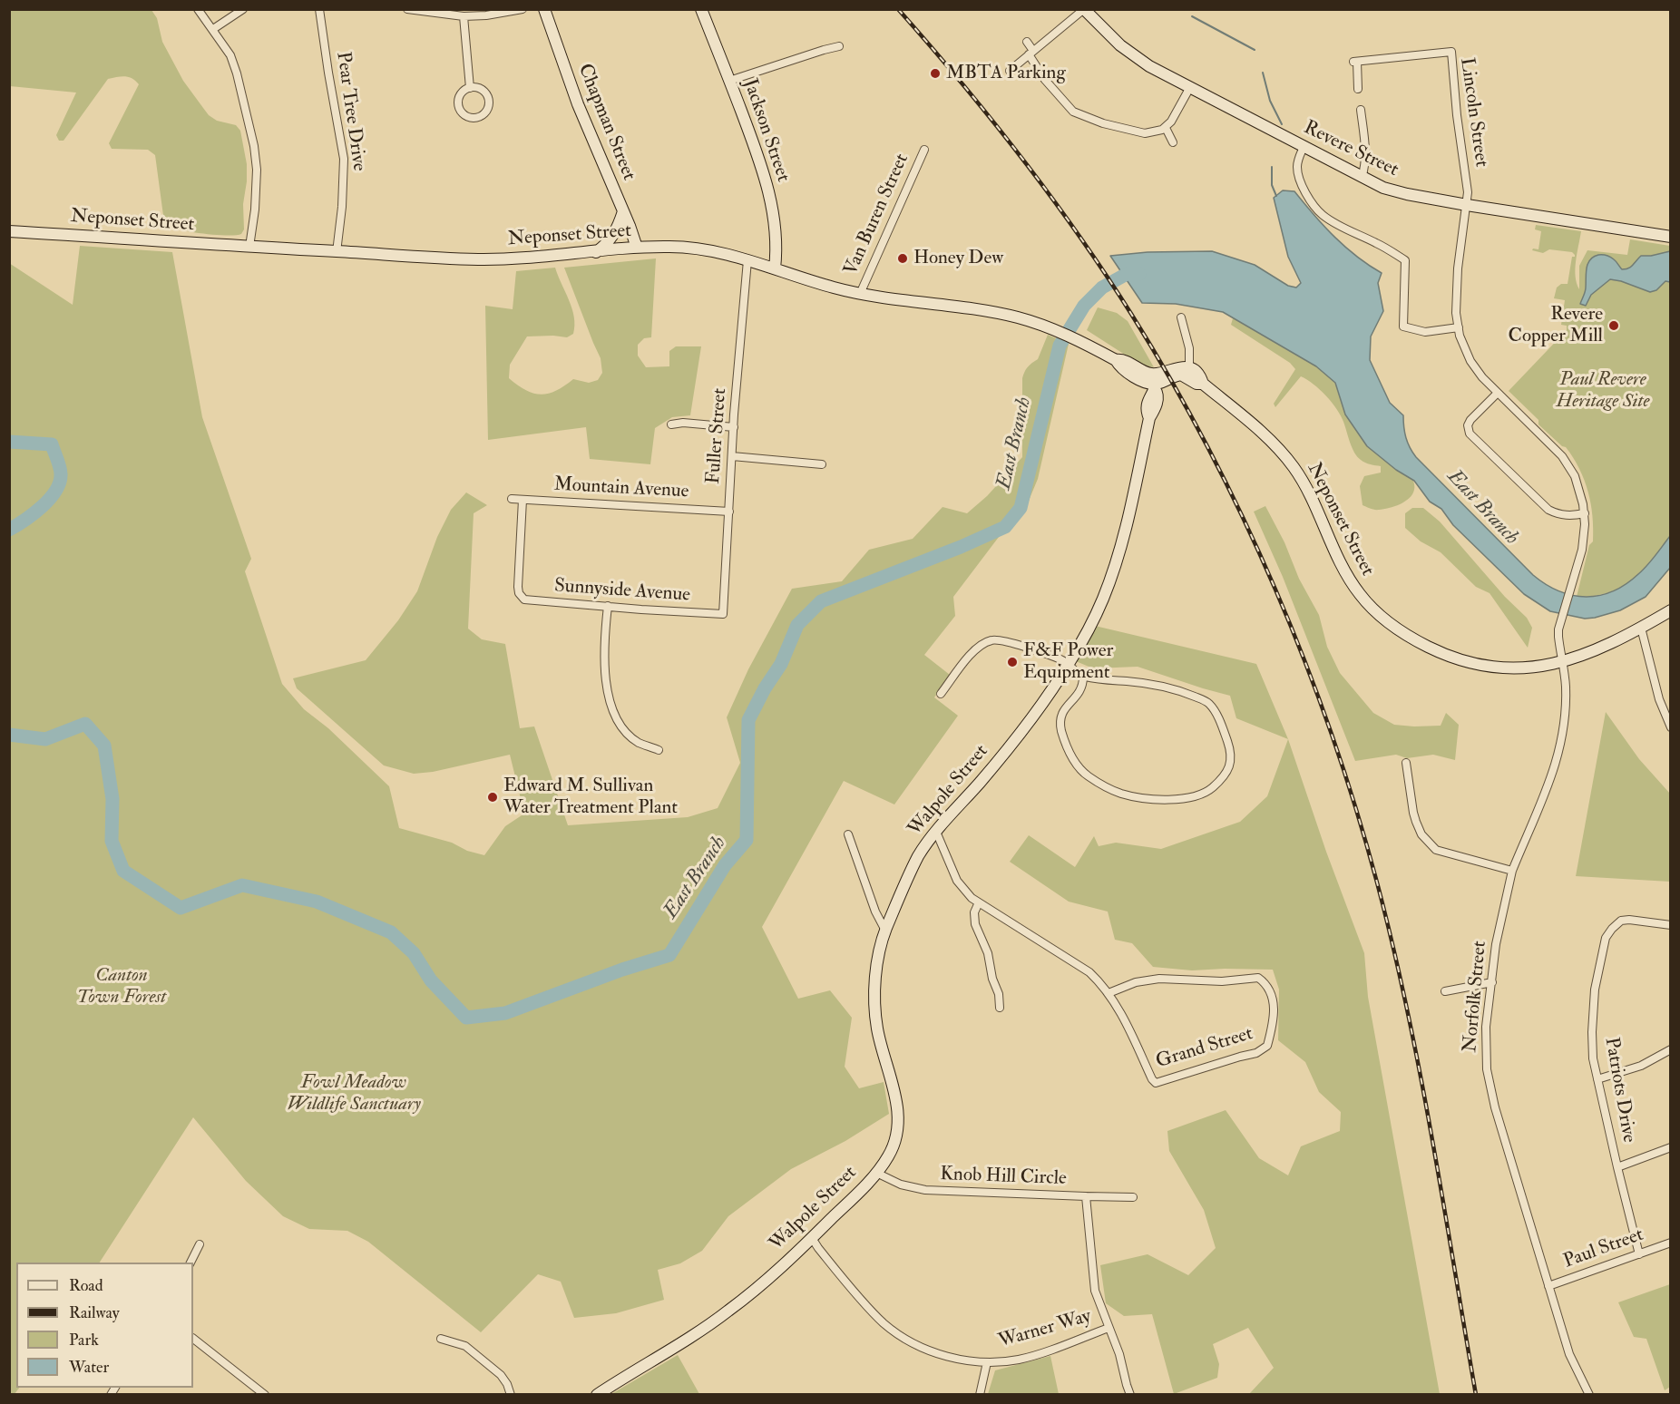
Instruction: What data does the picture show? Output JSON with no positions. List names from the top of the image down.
{
  "streets": {
    "main road": [
      "Chapman Street",
      "Jackson Street",
      "Revere Street",
      "Neponset Street",
      "Walpole Street"
    ],
    "street": [
      "Pear Tree Drive",
      "Lincoln Street",
      "Van Buren Street",
      "Fuller Street",
      "Mountain Avenue",
      "Sunnyside Avenue",
      "Norfolk Street",
      "Grand Street",
      "Patriots Drive",
      "Knob Hill Circle",
      "Paul Street",
      "Warner Way"
    ]
  },
  "crossings": [
    ["Pear Tree Drive", "Neponset Street"],
    ["Lincoln Street", "Revere Street"],
    ["Lincoln Street", "Norfolk Street"],
    ["Chapman Street", "Neponset Street"],
    ["Jackson Street", "Neponset Street"],
    ["Revere Street", "Norfolk Street"],
    ["Van Buren Street", "Neponset Street"],
    ["Neponset Street", "Fuller Street"],
    ["Neponset Street", "Walpole Street"],
    ["Neponset Street", "Norfolk Street"],
    ["Fuller Street", "Mountain Avenue"],
    ["Fuller Street", "Sunnyside Avenue"],
    ["Mountain Avenue", "Sunnyside Avenue"],
    ["Walpole Street", "Grand Street"],
    ["Walpole Street", "Knob Hill Circle"],
    ["Walpole Street", "Warner Way"],
    ["Norfolk Street", "Paul Street"],
    ["Patriots Drive", "Paul Street"]
  ],
  "water": ["East Branch"],
  "parks": ["Paul Revere Heritage Site", "Canton Town Forest", "Fowl Meadow Wildlife Sanctuary"],
  "places": [
    "MBTA Parking",
    "Honey Dew",
    "Revere Copper Mill",
    "F&F Power Equipment",
    "Edward M. Sullivan Water Treatment Plant"
  ],
  "legend": [
    "Road",
    "Railway",
    "Park",
    "Water"
  ]
}
